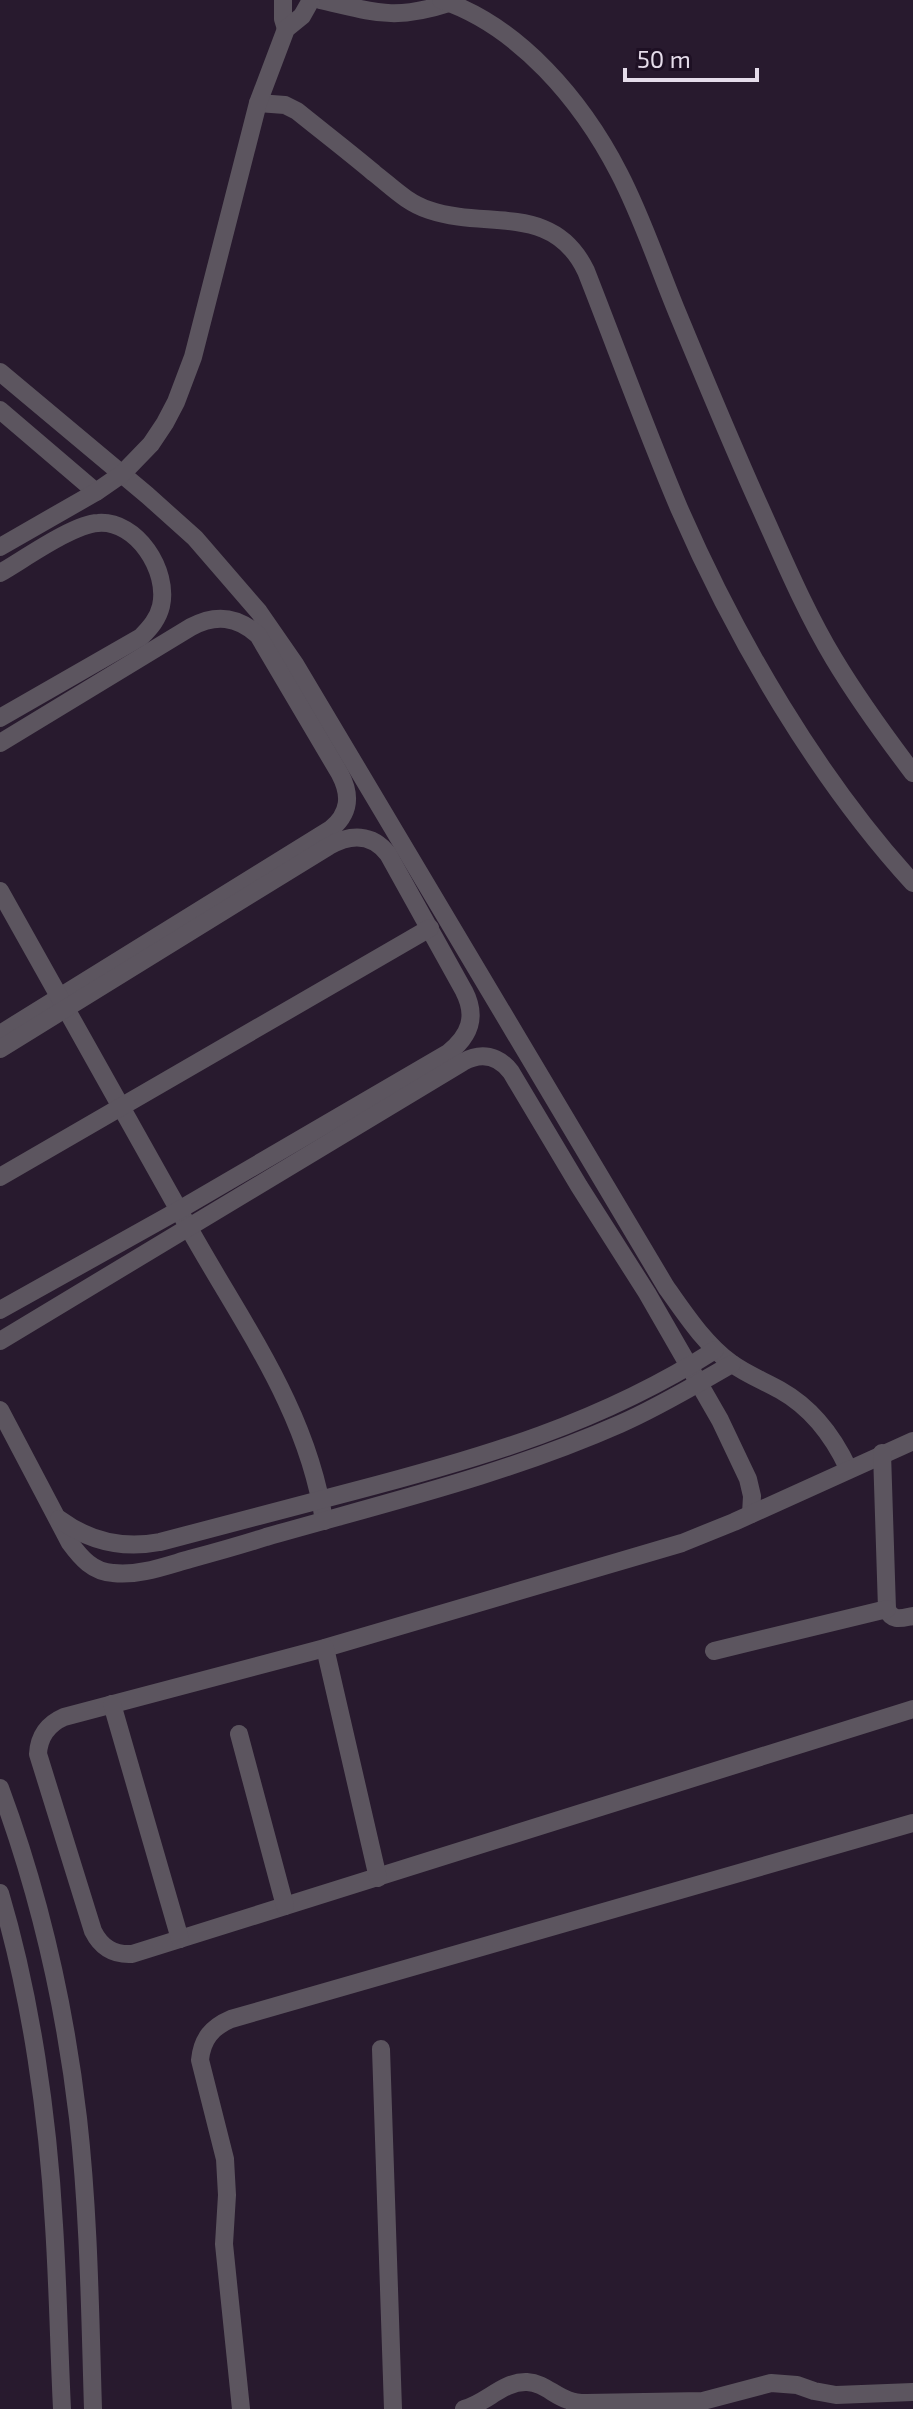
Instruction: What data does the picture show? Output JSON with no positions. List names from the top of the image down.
{
  "scale_bar": "50 m"
}
